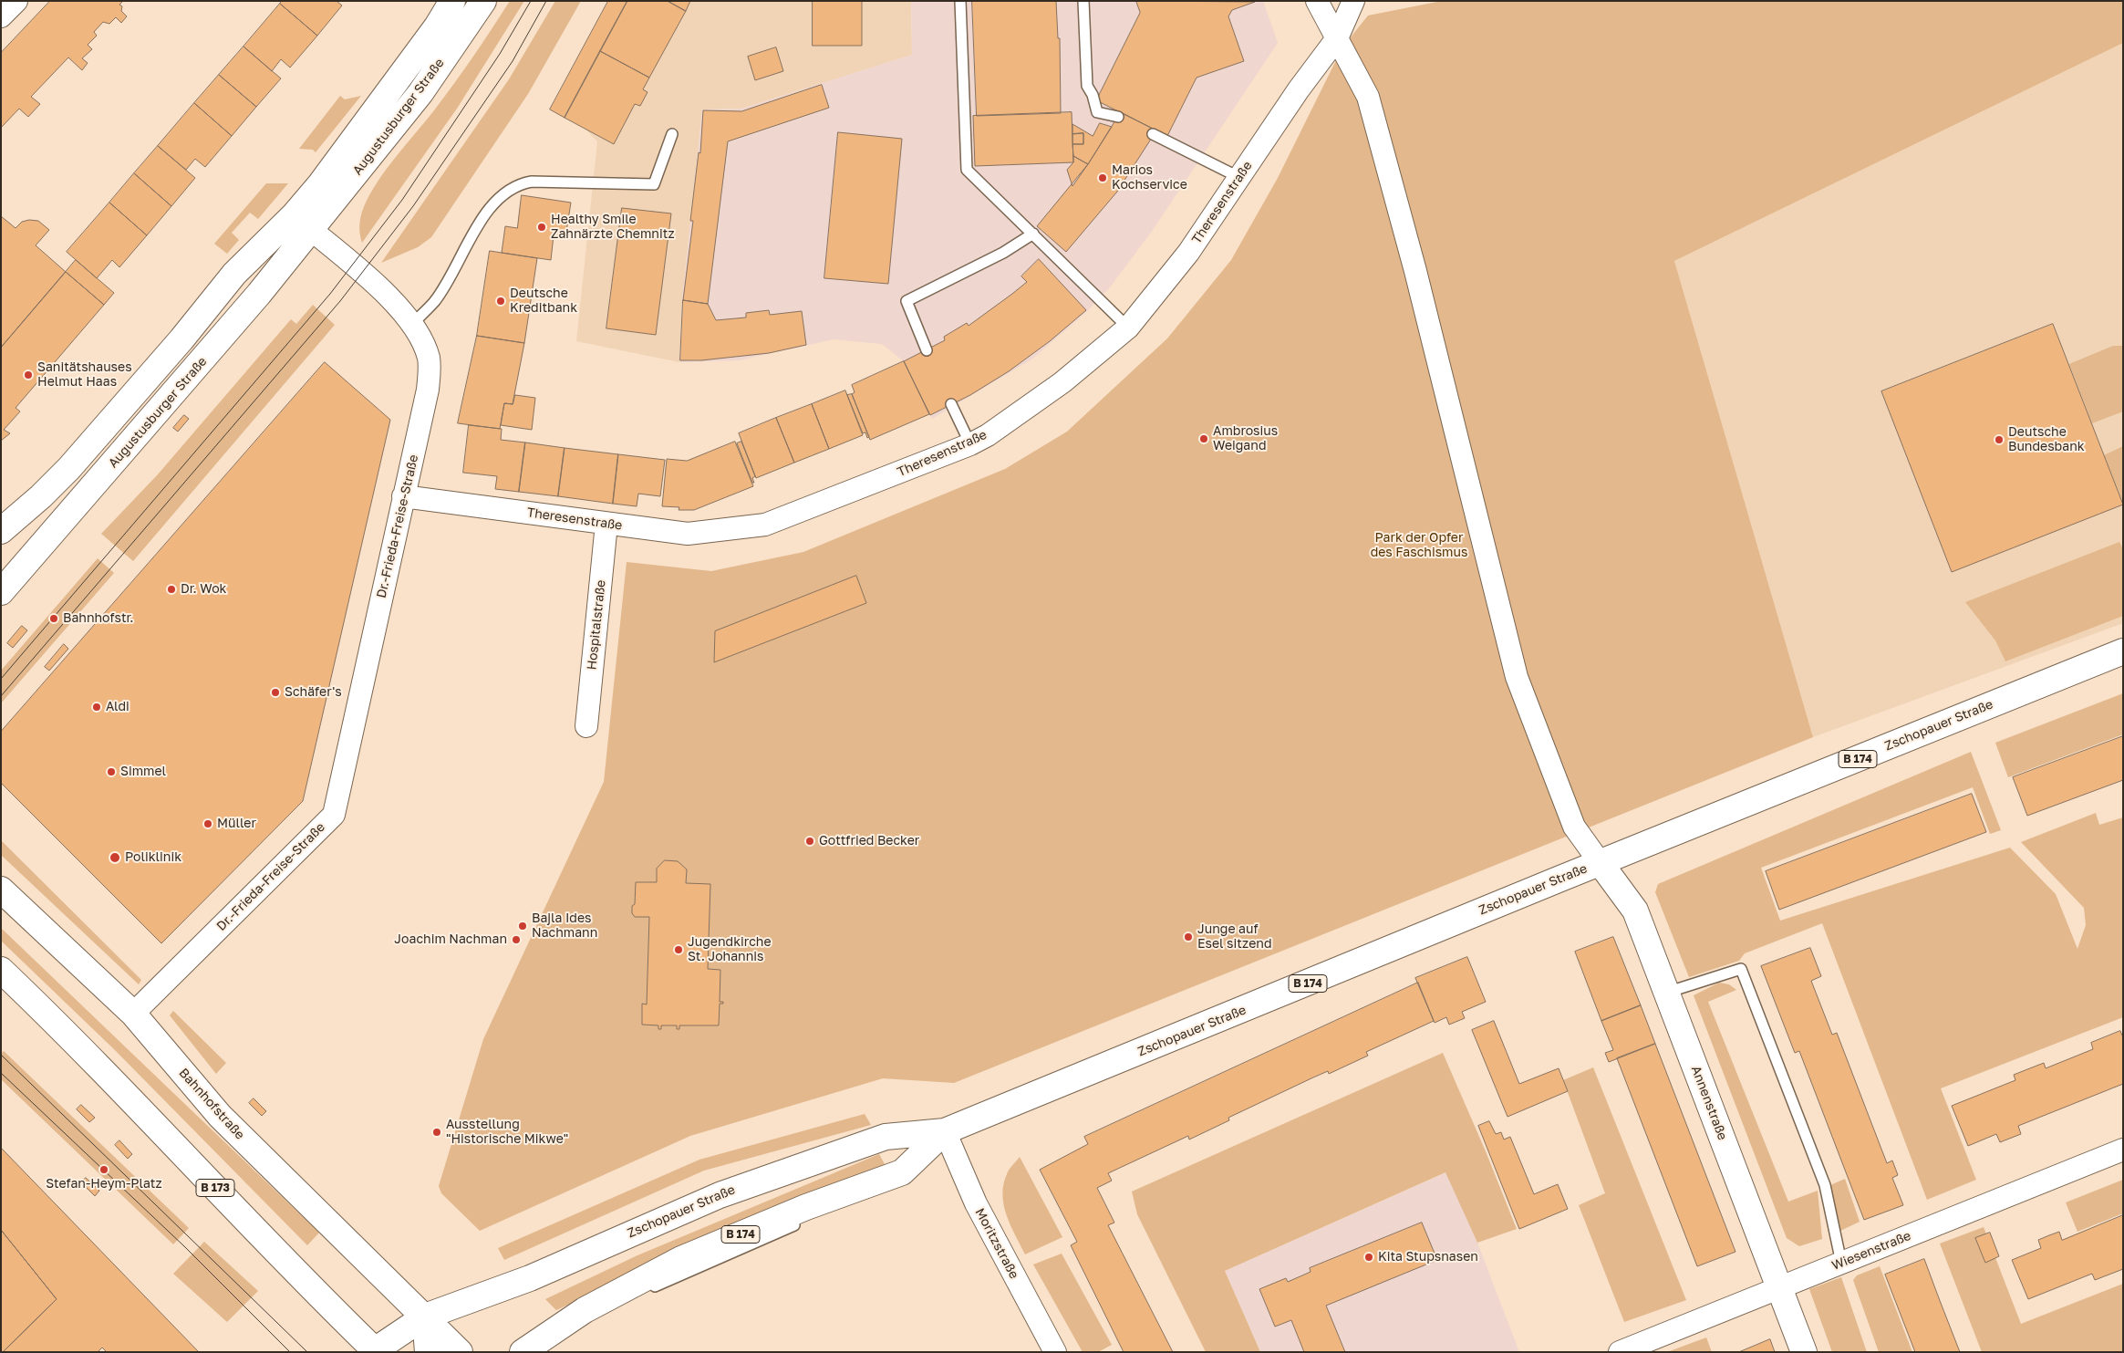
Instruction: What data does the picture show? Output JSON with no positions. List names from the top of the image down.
{
  "streets": {
    "main road": [
      "Augustusburger Straße",
      "Zschopauer Straße",
      "B 174",
      "Annenstraße",
      "Bahnhofstraße",
      "B 173"
    ],
    "street": [
      "Theresenstraße",
      "Dr.-Frieda-Freise-Straße",
      "Hospitalstraße",
      "Moritzstraße",
      "Wiesenstraße"
    ]
  },
  "crossings": [
    ["Theresenstraße", "Dr.-Frieda-Freise-Straße"],
    ["Theresenstraße", "Hospitalstraße"],
    ["Dr.-Frieda-Freise-Straße", "Bahnhofstraße"],
    ["Zschopauer Straße", "Annenstraße"],
    ["Zschopauer Straße", "Bahnhofstraße"],
    ["Zschopauer Straße", "B 173"],
    ["Zschopauer Straße", "Moritzstraße"],
    ["Annenstraße", "Wiesenstraße"]
  ],
  "parks": ["Park der Opfer des Faschismus"],
  "places": [
    "Marios Kochservice",
    "Healthy Smile Zahnärzte Chemnitz",
    "Deutsche Kreditbank",
    "Sanitätshauses Helmut Haas",
    "Ambrosius Weigand",
    "Deutsche Bundesbank",
    "Dr. Wok",
    "Bahnhofstr.",
    "Schäfer's",
    "Aldi",
    "Simmel",
    "Müller",
    "Gottfried Becker",
    "Poliklinik",
    "Bajla Ides Nachmann",
    "Junge auf Esel sitzend",
    "Joachim Nachman",
    "Jugendkirche St. Johannis",
    "Ausstellung \"Historische Mikwe\"",
    "Stefan-Heym-Platz",
    "Kita Stupsnasen"
  ]
}
